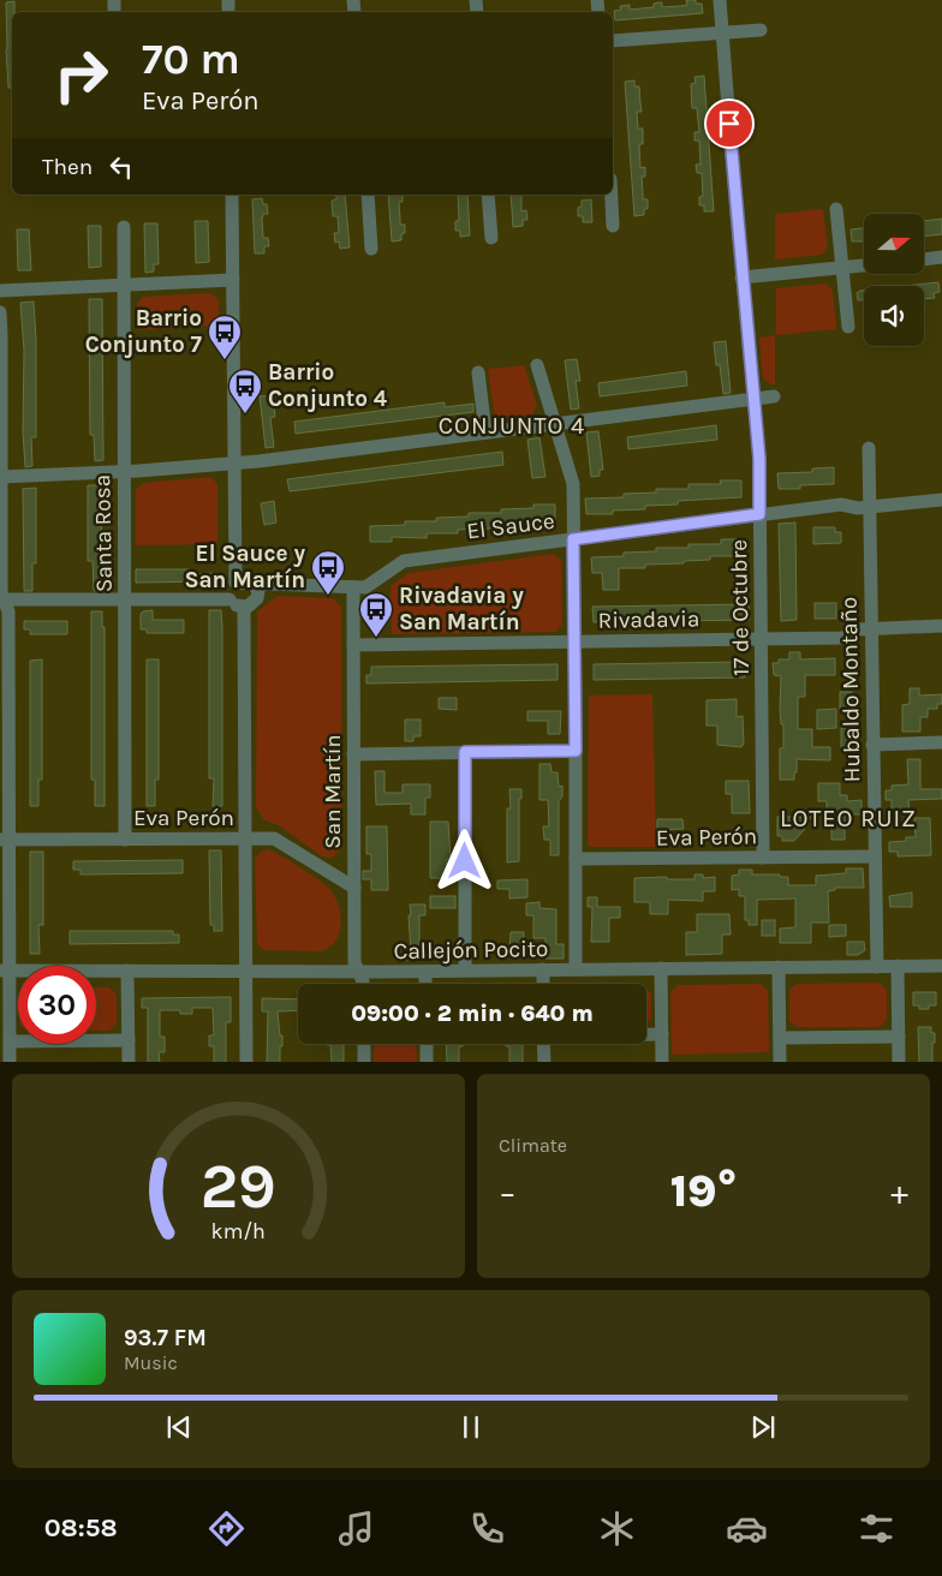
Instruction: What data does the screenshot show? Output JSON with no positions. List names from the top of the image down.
{
  "streets": {
    "street": [
      "El Sauce",
      "Santa Rosa",
      "17 de Octubre",
      "Rivadavia",
      "Hubaldo Montaño",
      "San Martín",
      "Eva Perón",
      "Callejón Pocito"
    ]
  },
  "crossings": [
    ["El Sauce", "17 de Octubre"],
    ["El Sauce", "Hubaldo Montaño"],
    ["El Sauce", "San Martín"],
    ["Santa Rosa", "Eva Perón"],
    ["17 de Octubre", "Rivadavia"],
    ["17 de Octubre", "Eva Perón"],
    ["Rivadavia", "Hubaldo Montaño"],
    ["Rivadavia", "San Martín"],
    ["Hubaldo Montaño", "Eva Perón"],
    ["Hubaldo Montaño", "Callejón Pocito"],
    ["San Martín", "Eva Perón"],
    ["San Martín", "Callejón Pocito"]
  ],
  "districts": ["CONJUNTO 4", "LOTEO RUIZ"],
  "places": {
    "bus stop": [
      "Barrio Conjunto 7",
      "Barrio Conjunto 4",
      "El Sauce y San Martín",
      "Rivadavia y San Martín"
    ]
  },
  "north": "right",
  "page": {
    "turn": ["70 m", "Eva Perón"],
    "then": "Then",
    "limit": "30",
    "trip": "09:00 · 2 min · 640 m",
    "tile": "Climate",
    "heat": ["−", "19°", "+"],
    "song": ["93.7 FM", "Music"],
    "tabs": "08:58",
    "gauge": ["29", "km/h"]
  }
}
